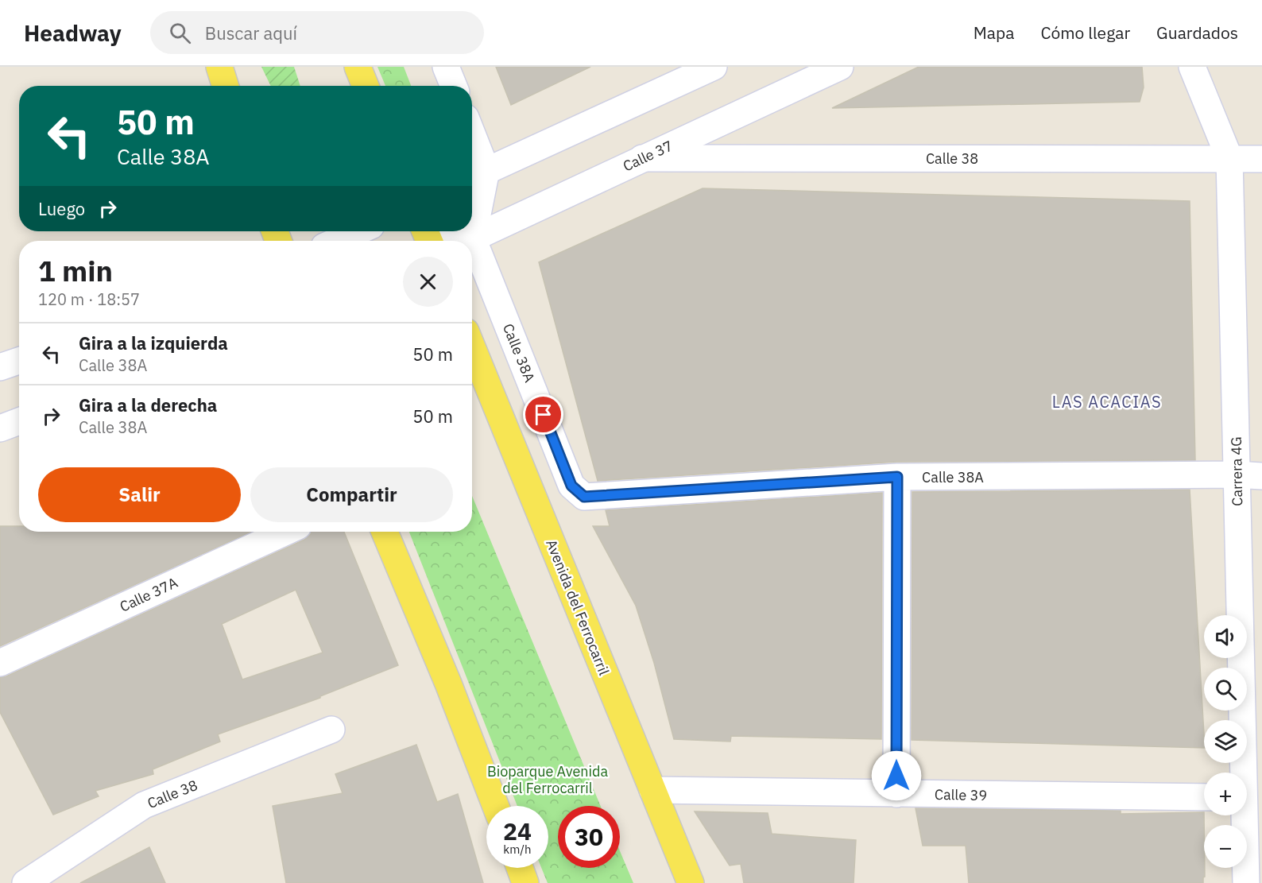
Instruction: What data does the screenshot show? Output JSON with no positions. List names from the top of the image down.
{
  "streets": {
    "main road": ["Avenida del Ferrocarril"],
    "street": [
      "Calle 37",
      "Calle 38",
      "Calle 38A",
      "Carrera 4G",
      "Calle 37A",
      "Calle 39"
    ]
  },
  "crossings": [
    ["Calle 37", "Calle 38"],
    ["Calle 38", "Carrera 4G"],
    ["Calle 38A", "Carrera 4G"],
    ["Avenida del Ferrocarril", "Calle 39"]
  ],
  "districts": ["LAS ACACIAS"],
  "parks": ["Bioparque Avenida del Ferrocarril"],
  "page": {
    "header": "Headway",
    "search": "Buscar aquí",
    "nav": ["Mapa", "Cómo llegar", "Guardados"],
    "turn": ["50 m", "Calle 38A"],
    "then": "Luego",
    "heading": ["1 min", "120 m · 18:57"],
    "list": [
      {
        "name": "Gira a la izquierda",
        "note": "Calle 38A",
        "value": "50 m"
      },
      {
        "name": "Gira a la derecha",
        "note": "Calle 38A",
        "value": "50 m"
      }
    ],
    "buttons": ["Salir", "Compartir"],
    "map_buttons": ["+", "−"],
    "speed": "24 km/h",
    "limit": "30"
  }
}
